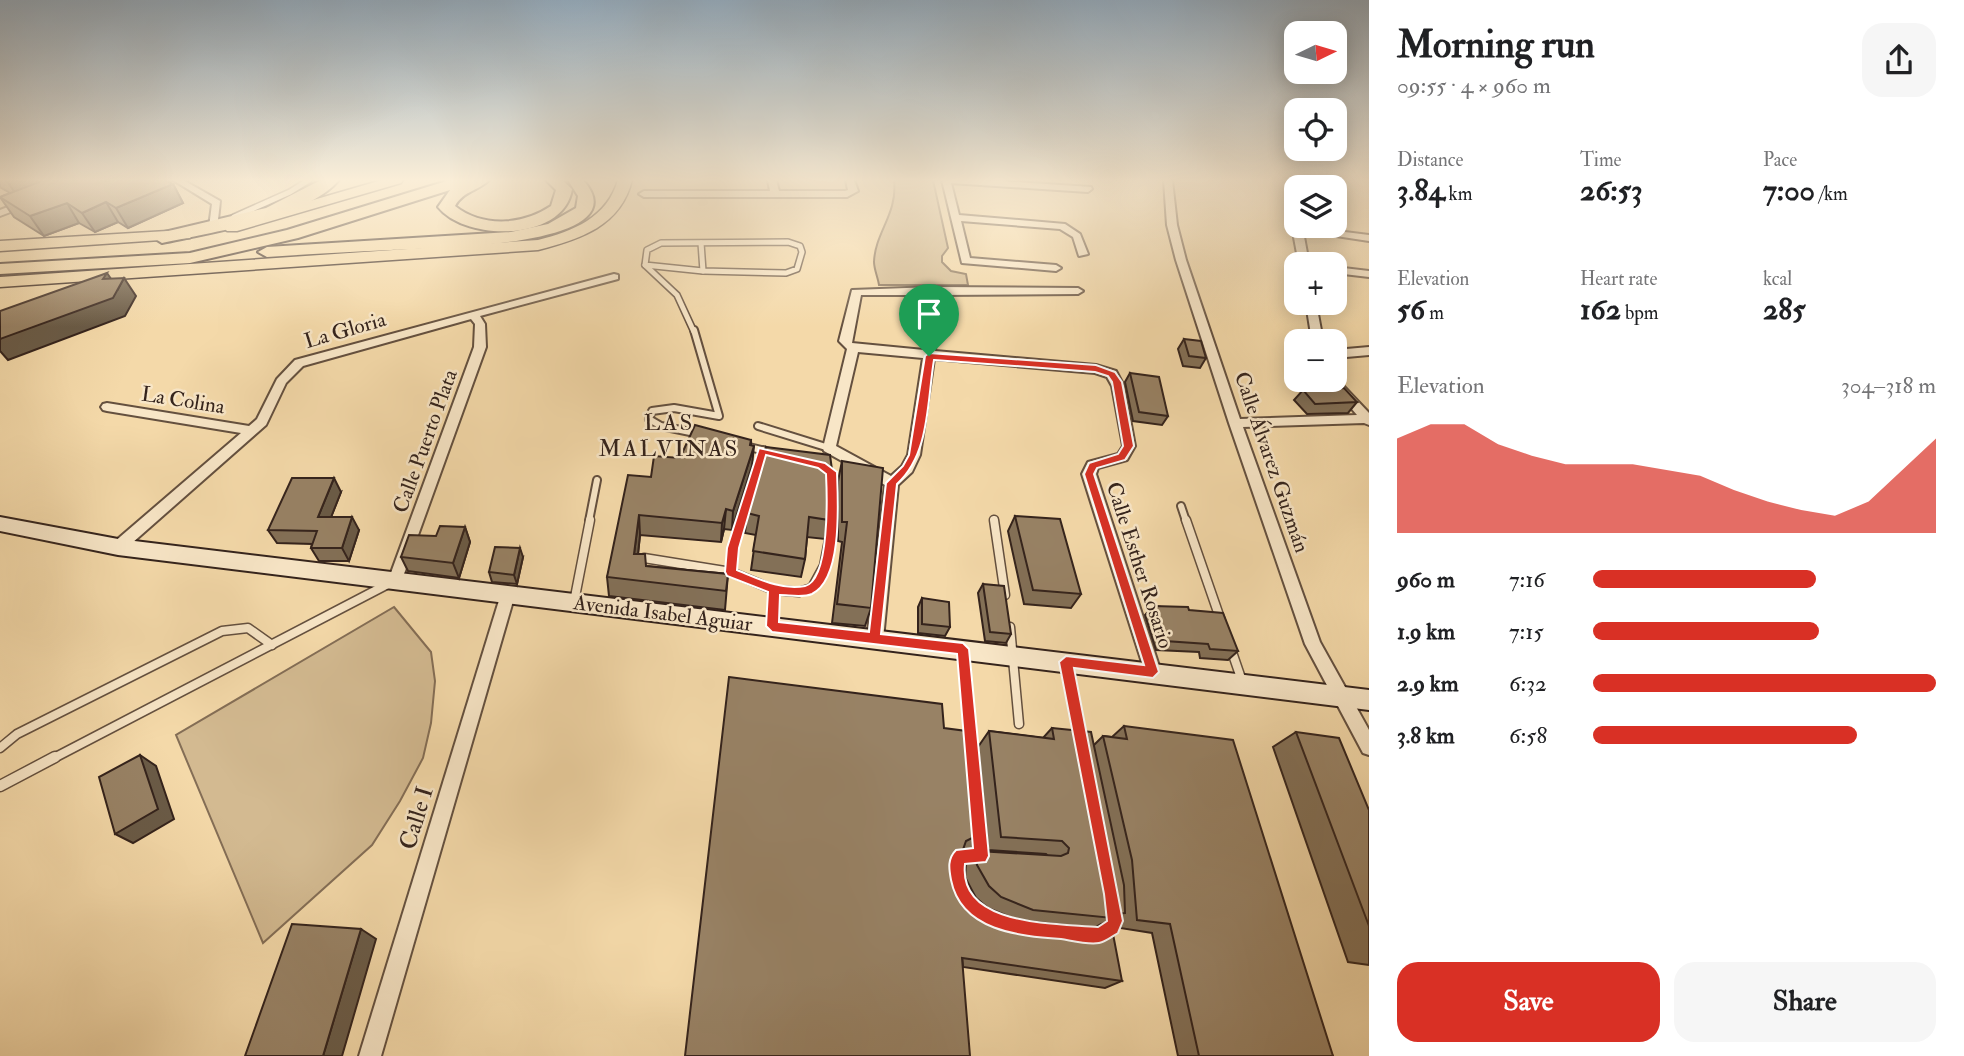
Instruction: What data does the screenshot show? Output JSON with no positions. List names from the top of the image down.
{
  "streets": {
    "main road": ["Avenida Isabel Aguiar"],
    "street": [
      "La Gloria",
      "La Colina",
      "Calle Puerto Plata",
      "Calle Álvarez Guzmán",
      "Calle Esther Rosario",
      "Calle I"
    ]
  },
  "crossings": [
    ["La Gloria", "La Colina"],
    ["La Gloria", "Calle Puerto Plata"],
    ["La Gloria", "Avenida Isabel Aguiar"],
    ["Calle Puerto Plata", "Avenida Isabel Aguiar"],
    ["Calle Álvarez Guzmán", "Avenida Isabel Aguiar"],
    ["Calle Esther Rosario", "Avenida Isabel Aguiar"],
    ["Avenida Isabel Aguiar", "Calle I"]
  ],
  "districts": ["LAS MALVINAS"],
  "north": "right",
  "page": {
    "heading": ["Morning run", "09:55 · 4 × 960 m"],
    "map_buttons": ["+", "−"],
    "stats": [
      ["Distance", "3.84 km"],
      ["Time", "26:53"],
      ["Pace", "7:00 /km"],
      ["Elevation", "56 m"],
      ["Heart rate", "162 bpm"],
      ["kcal", "285"]
    ],
    "chart": ["Elevation", "304–318 m"],
    "list": [
      {
        "name": "960 m",
        "note": "7:16"
      },
      {
        "name": "1.9 km",
        "note": "7:15"
      },
      {
        "name": "2.9 km",
        "note": "6:32"
      },
      {
        "name": "3.8 km",
        "note": "6:58"
      }
    ],
    "buttons": ["Save", "Share"]
  }
}
